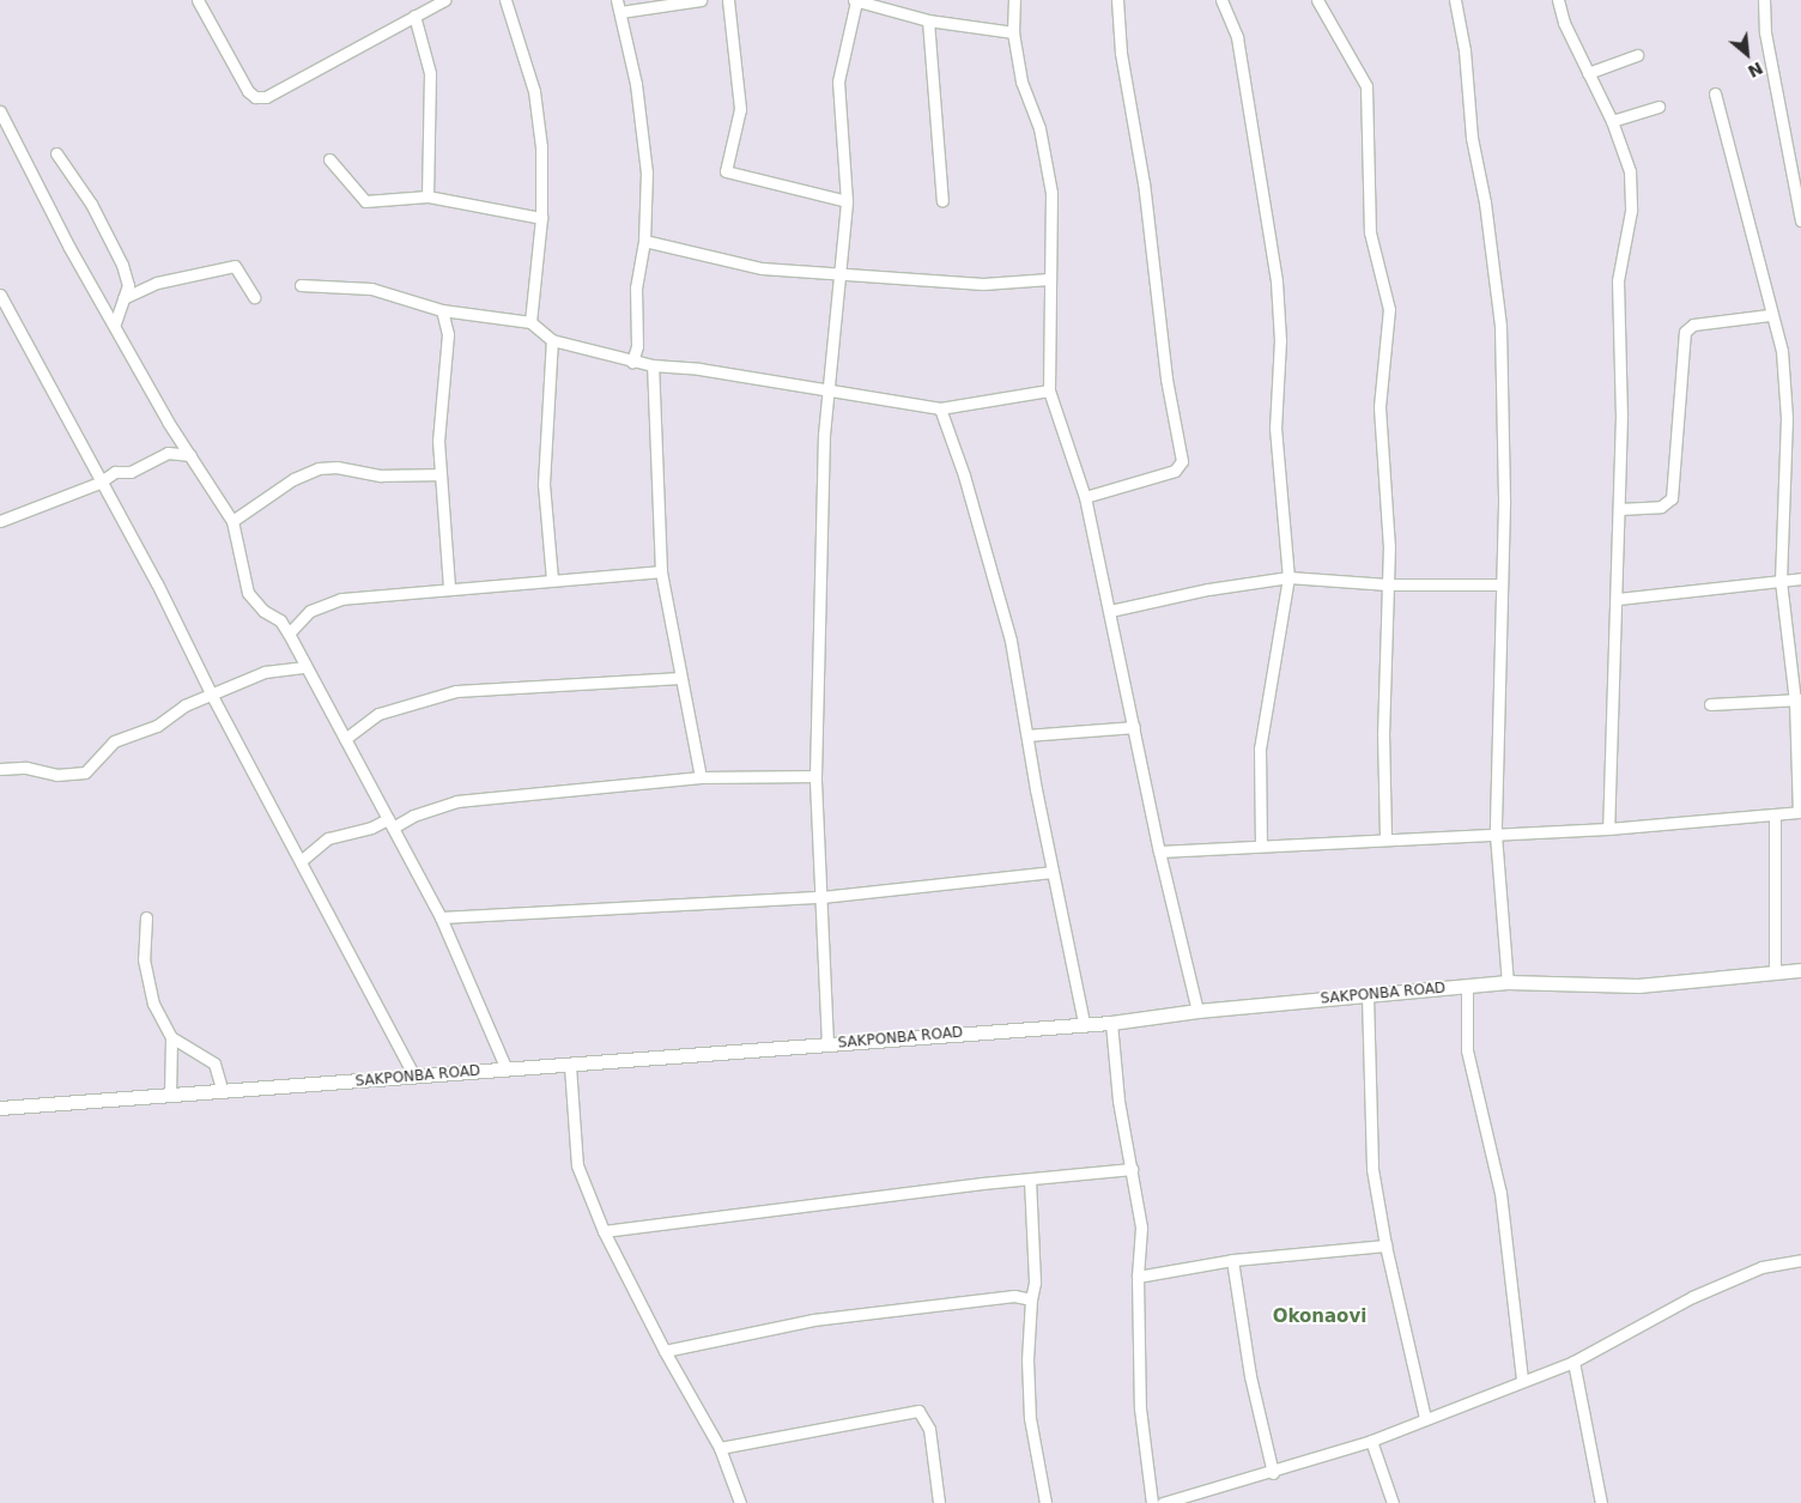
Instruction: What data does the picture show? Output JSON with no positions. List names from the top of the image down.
{
  "streets": {
    "main road": ["SAKPONBA ROAD"]
  },
  "districts": ["Okonaovi"],
  "north": "bottom right"
}
